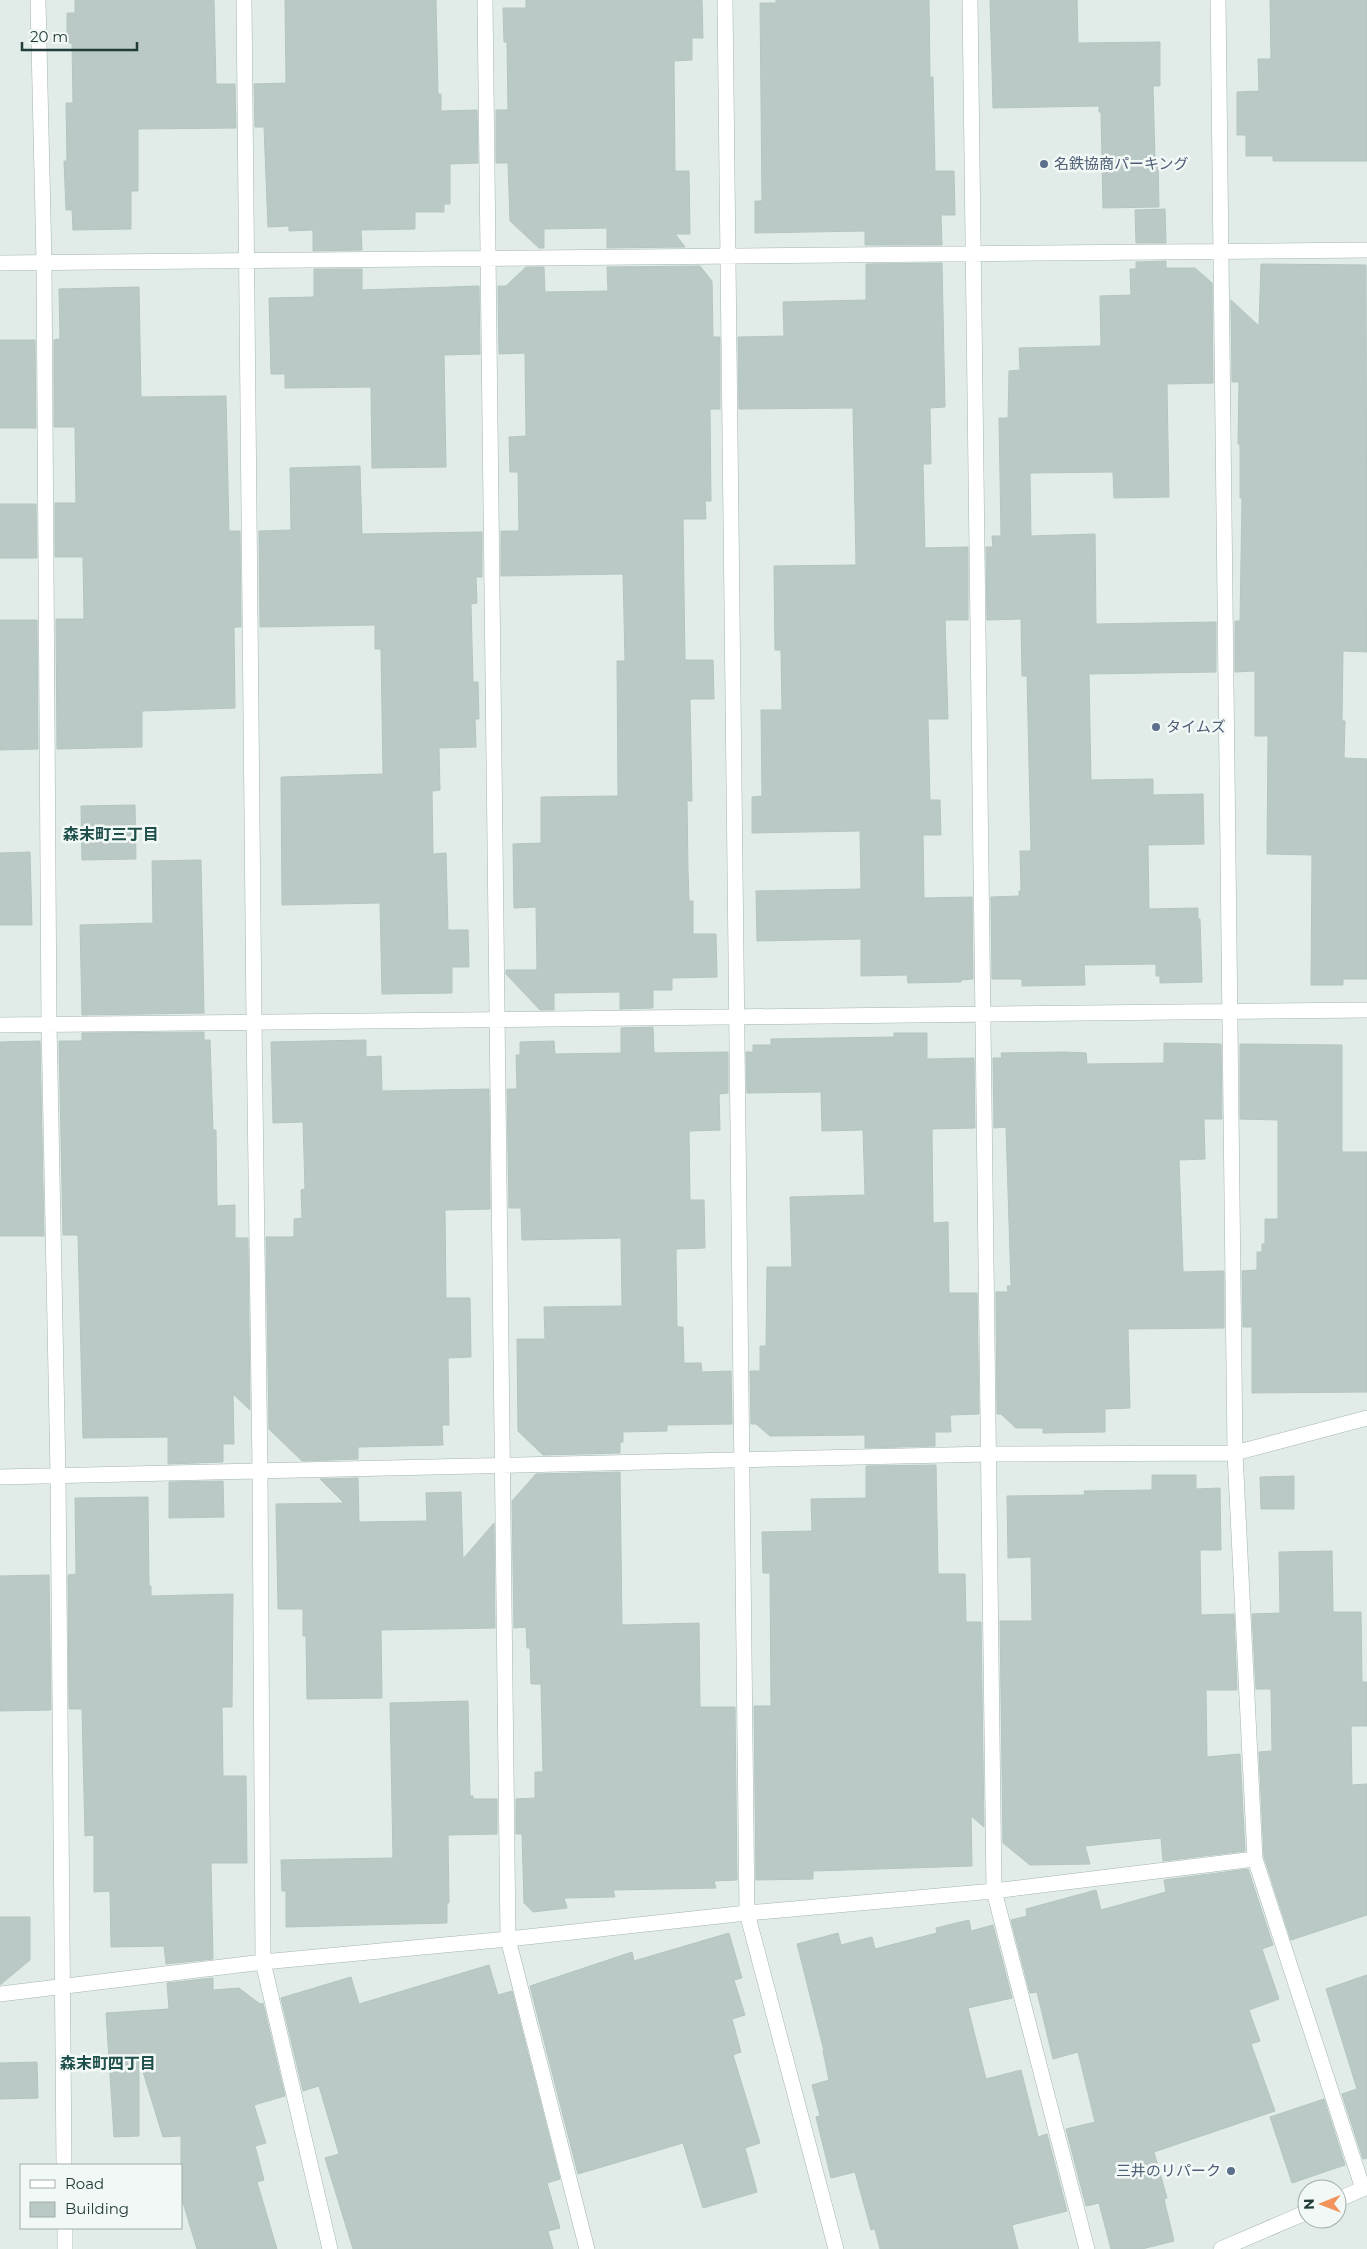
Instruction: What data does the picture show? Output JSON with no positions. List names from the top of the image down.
{
  "districts": ["森末町三丁目", "森末町四丁目"],
  "places": ["名鉄協商パーキング", "タイムズ", "三井のリパーク"],
  "legend": ["Road", "Building"],
  "scale_bar": "20 m",
  "north": "left"
}
